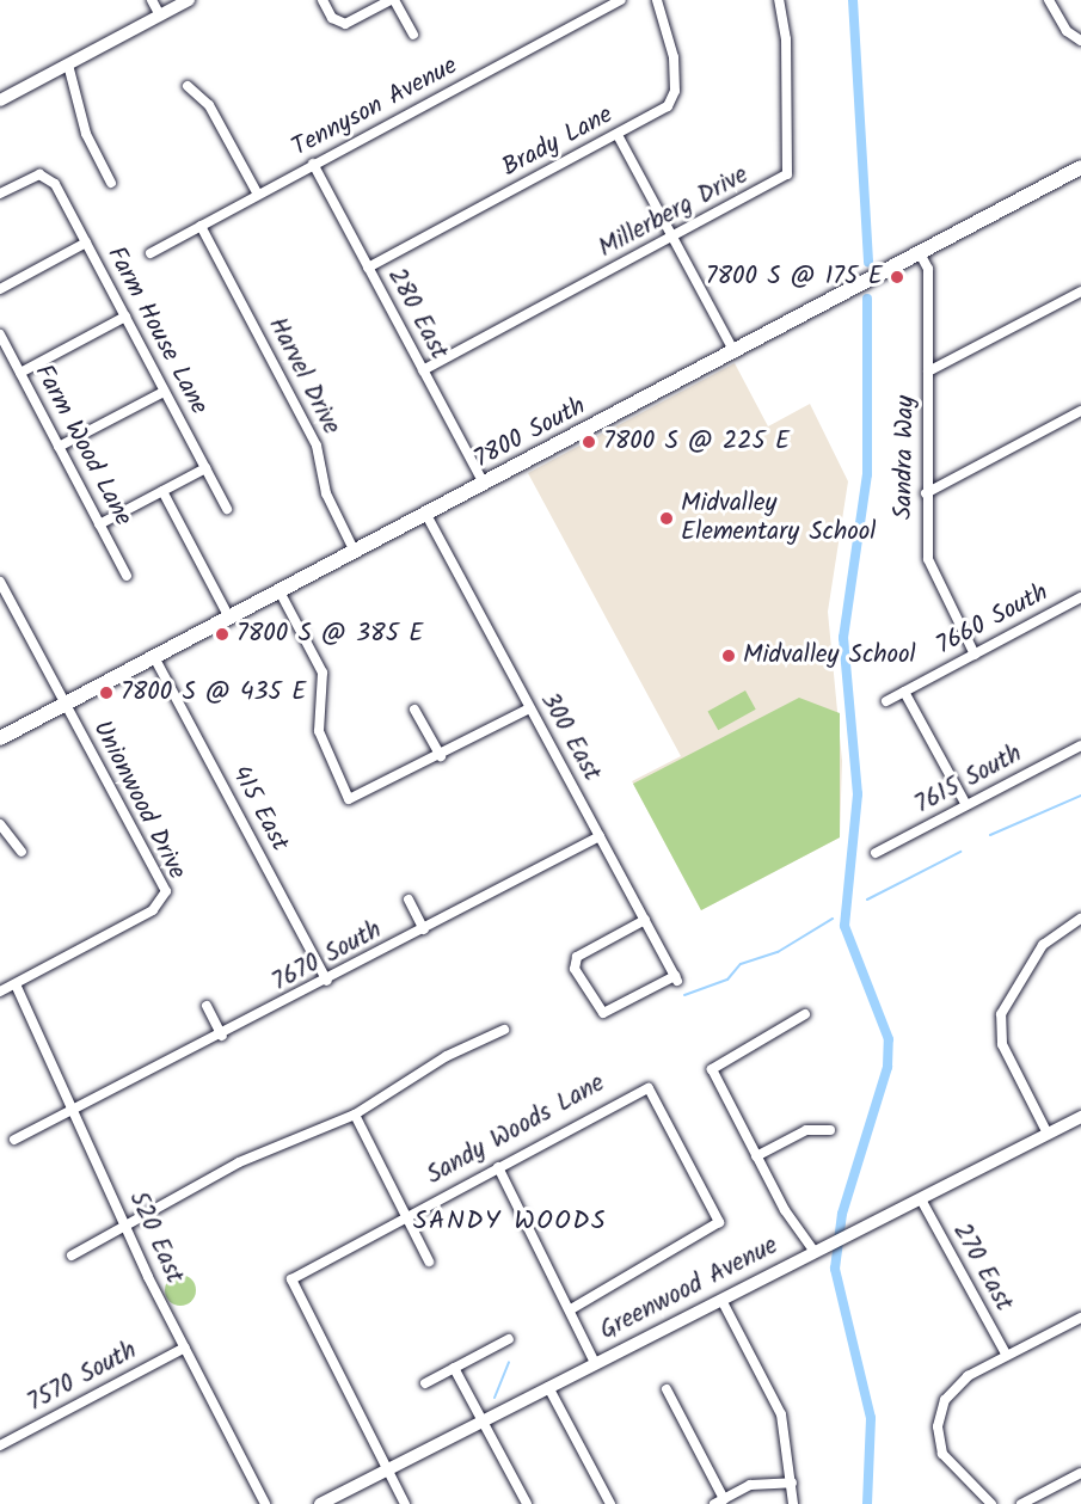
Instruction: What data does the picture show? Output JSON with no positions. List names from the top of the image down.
{
  "streets": {
    "main road": ["7800 South"],
    "street": [
      "Tennyson Avenue",
      "Brady Lane",
      "Millerberg Drive",
      "280 East",
      "Farm House Lane",
      "Harvel Drive",
      "Farm Wood Lane",
      "Sandra Way",
      "7660 South",
      "300 East",
      "7615 South",
      "Unionwood Drive",
      "415 East",
      "7670 South",
      "Sandy Woods Lane",
      "520 East",
      "270 East",
      "Greenwood Avenue",
      "7570 South"
    ]
  },
  "crossings": [
    ["Tennyson Avenue", "280 East"],
    ["Tennyson Avenue", "Harvel Drive"],
    ["Brady Lane", "280 East"],
    ["Millerberg Drive", "280 East"],
    ["280 East", "7800 South"],
    ["Harvel Drive", "7800 South"],
    ["7800 South", "Sandra Way"],
    ["7800 South", "300 East"],
    ["7800 South", "Unionwood Drive"],
    ["7800 South", "415 East"],
    ["Sandra Way", "7660 South"],
    ["300 East", "7670 South"],
    ["Unionwood Drive", "520 East"],
    ["415 East", "7670 South"],
    ["7670 South", "520 East"],
    ["Sandy Woods Lane", "Greenwood Avenue"],
    ["520 East", "7570 South"],
    ["270 East", "Greenwood Avenue"]
  ],
  "districts": ["SANDY WOODS"],
  "places": [
    "7800 S @ 175 E",
    "7800 S @ 225 E",
    "Midvalley Elementary School",
    "7800 S @ 385 E",
    "Midvalley School",
    "7800 S @ 435 E"
  ]
}
